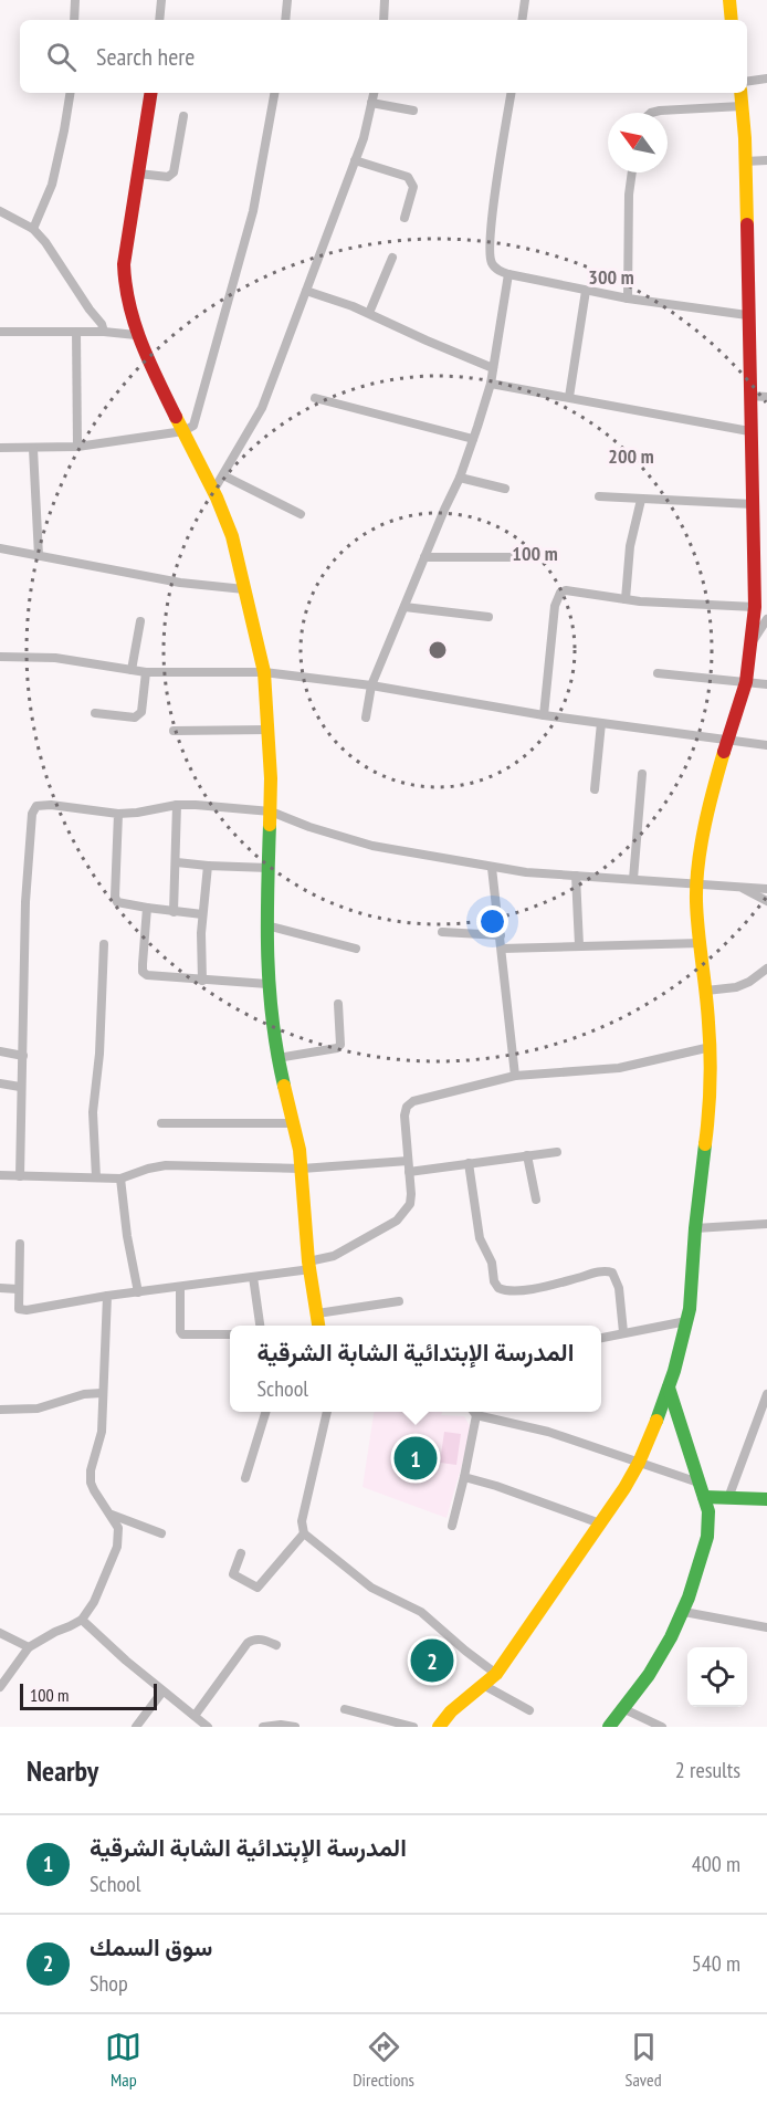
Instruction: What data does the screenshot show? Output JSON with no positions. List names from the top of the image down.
{
  "scale_bar": "100 m",
  "north": "top left",
  "page": {
    "search": "Search here",
    "popup": ["المدرسة الإبتدائية الشابة الشرقية", "School"],
    "pins": ["1", "2"],
    "scale": "100 m",
    "heading": ["Nearby", "2 results"],
    "list": [
      {
        "mark": "1",
        "name": "المدرسة الإبتدائية الشابة الشرقية",
        "note": "School",
        "value": "400 m"
      },
      {
        "mark": "2",
        "name": "سوق السمك",
        "note": "Shop",
        "value": "540 m"
      }
    ],
    "nav": ["Map", "Directions", "Saved"]
  },
  "rings": ["300 m", "200 m", "100 m"]
}
